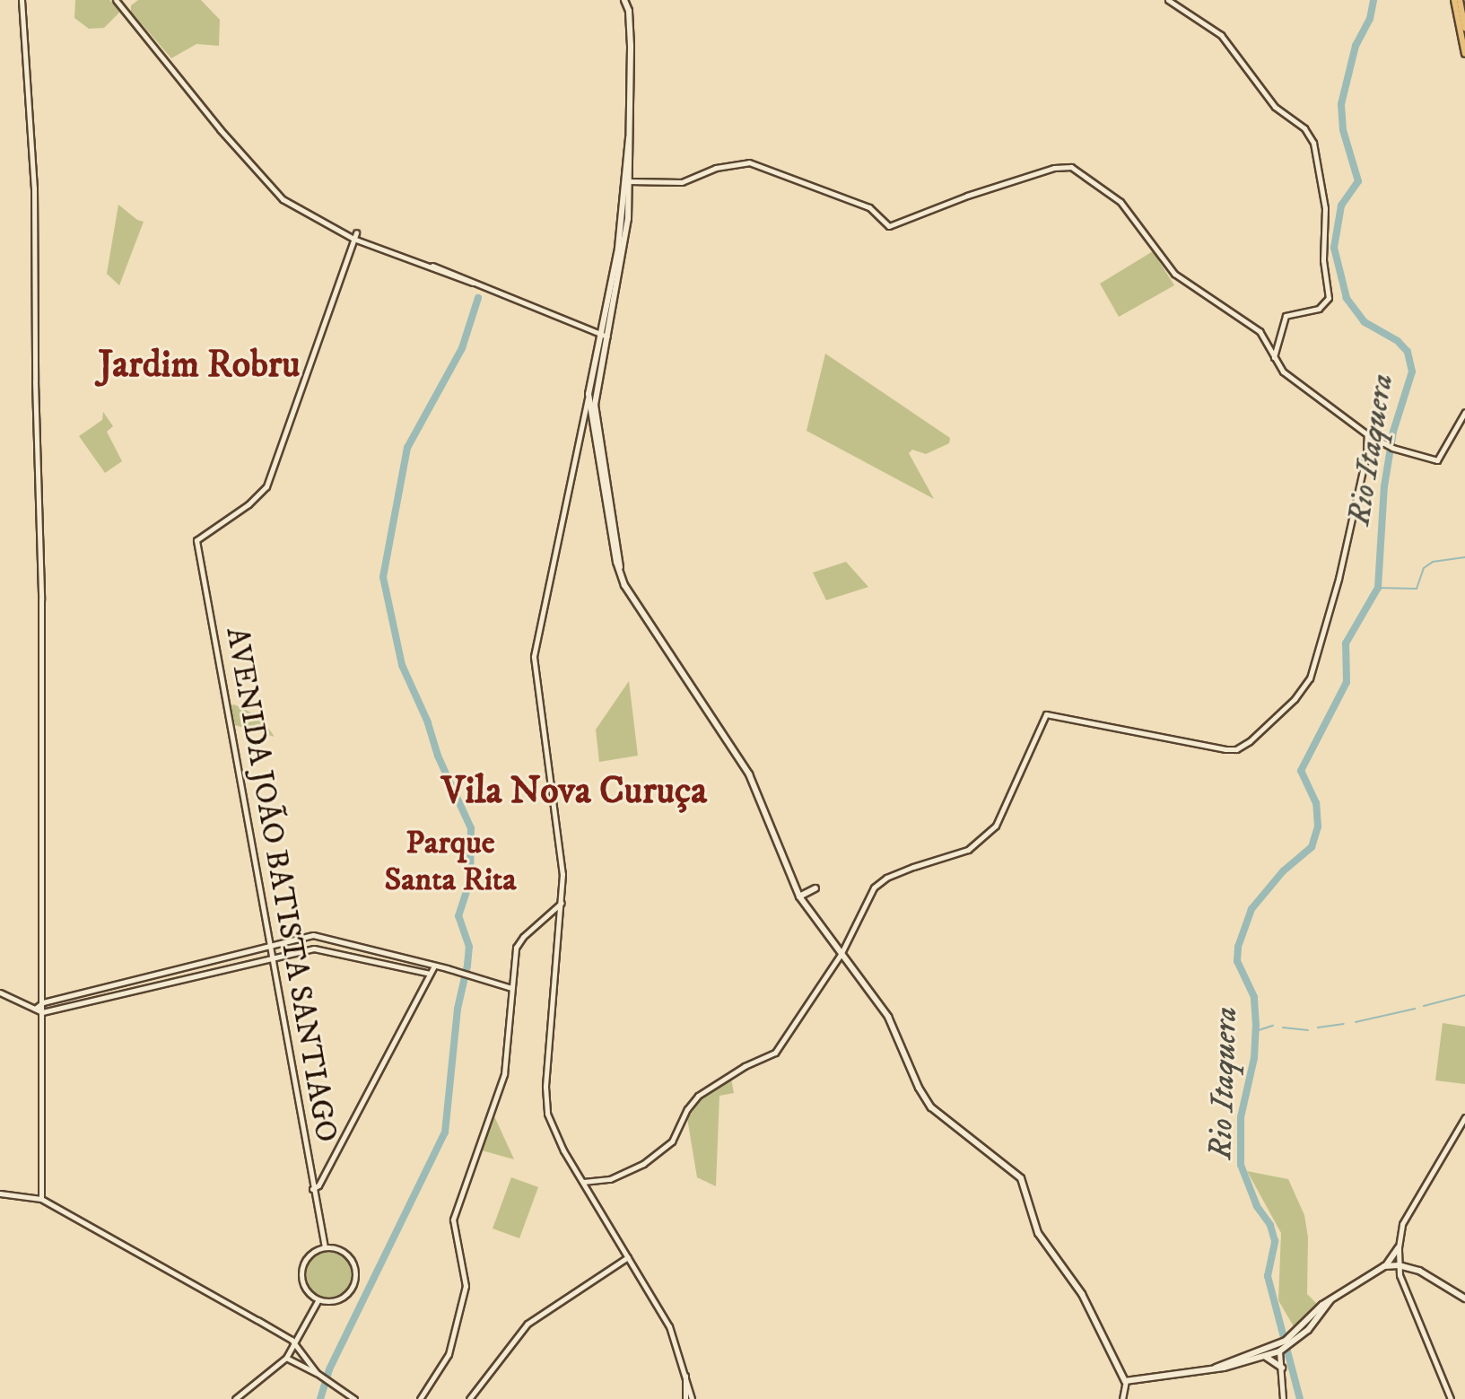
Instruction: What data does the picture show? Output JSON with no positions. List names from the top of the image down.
{
  "streets": {
    "street": ["AVENIDA JOÃO BATISTA SANTIAGO"]
  },
  "districts": ["Jardim Robru", "Vila Nova Curuça", "Parque Santa Rita"],
  "water": ["Rio Itaquera"]
}
